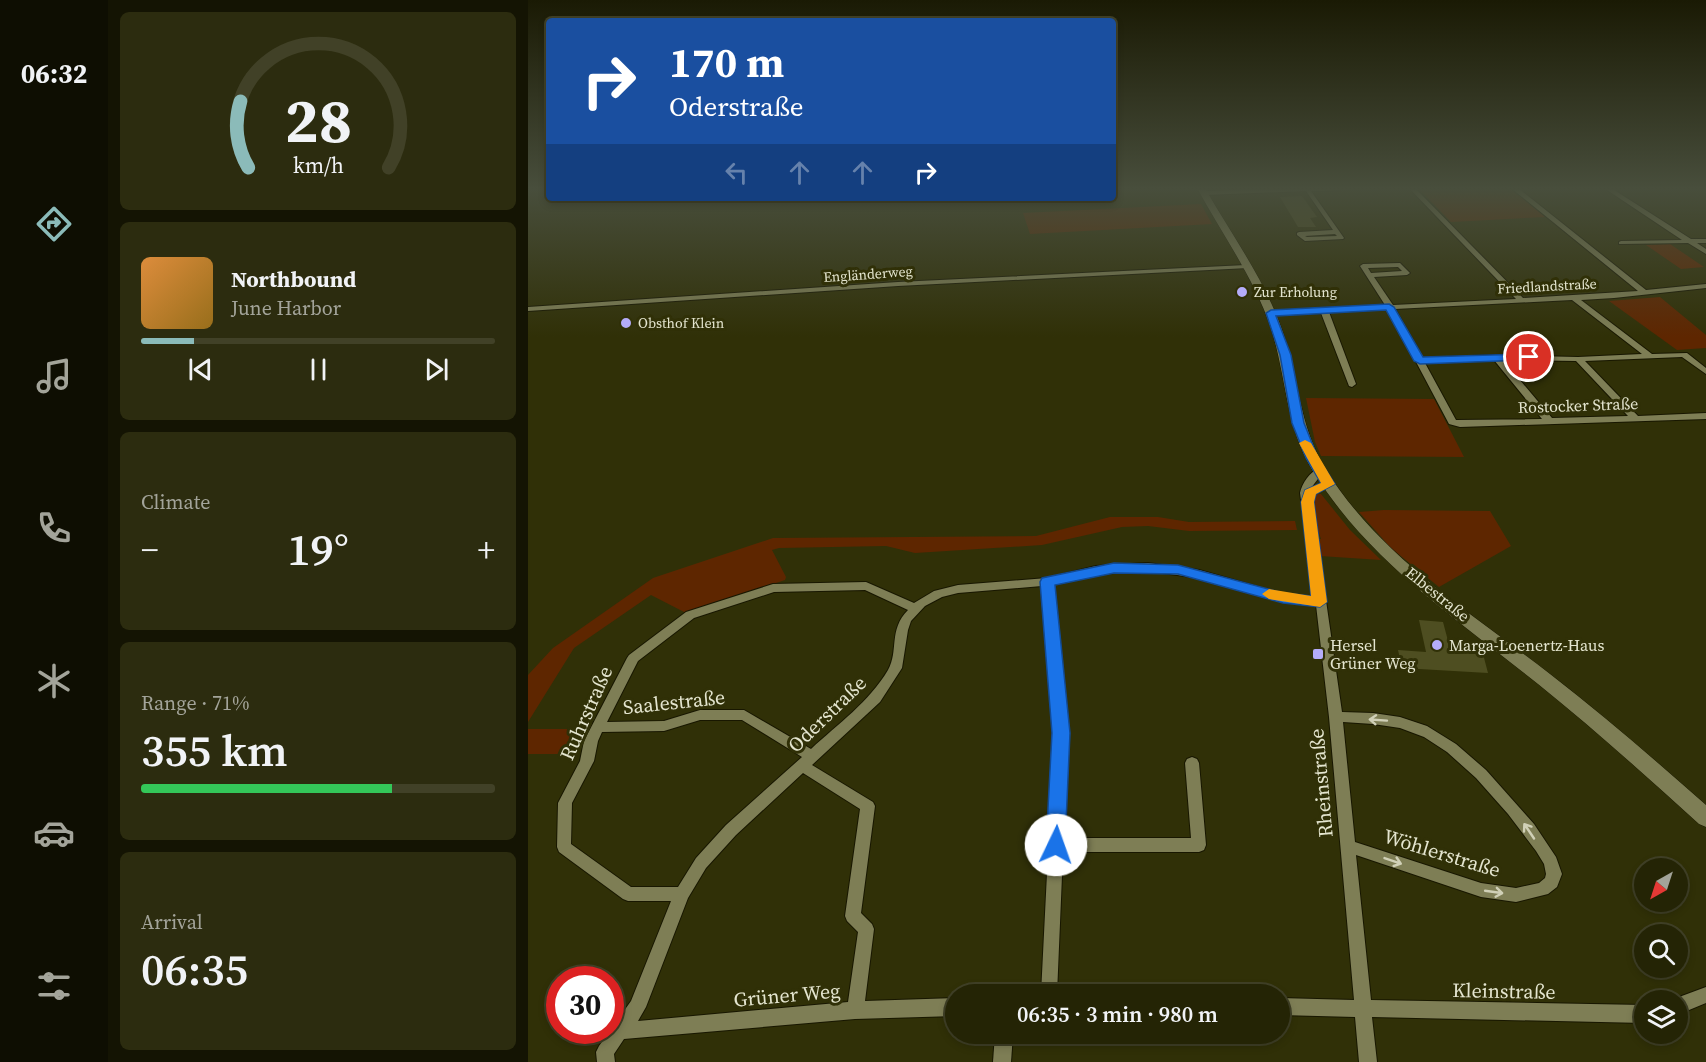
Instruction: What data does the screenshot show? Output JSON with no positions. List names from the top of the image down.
{
  "streets": {
    "main road": ["Elbestraße"],
    "street": [
      "Engländerweg",
      "Friedlandstraße",
      "Rostocker Straße",
      "Saalestraße",
      "Ruhrstraße",
      "Oderstraße",
      "Rheinstraße",
      "Wöhlerstraße",
      "Kleinstraße",
      "Grüner Weg"
    ]
  },
  "crossings": [
    ["Engländerweg", "Elbestraße"],
    ["Friedlandstraße", "Elbestraße"],
    ["Elbestraße", "Rheinstraße"],
    ["Saalestraße", "Ruhrstraße"],
    ["Saalestraße", "Oderstraße"],
    ["Saalestraße", "Grüner Weg"],
    ["Ruhrstraße", "Oderstraße"],
    ["Rheinstraße", "Wöhlerstraße"],
    ["Rheinstraße", "Kleinstraße"]
  ],
  "places": {
    "other": ["Zur Erholung", "Obsthof Klein", "Marga-Loenertz-Haus"],
    "transit": ["Hersel Grüner Weg"]
  },
  "north": "bottom left",
  "page": {
    "tabs": "06:32",
    "turn": ["170 m", "Oderstraße"],
    "song": ["Northbound", "June Harbor"],
    "tile": [
      "Climate",
      ["Range · 71%", "355 km"],
      ["Arrival", "06:35"]
    ],
    "heat": ["−", "19°", "+"],
    "limit": "30",
    "trip": "06:35 · 3 min · 980 m",
    "gauge": ["28", "km/h"]
  }
}
